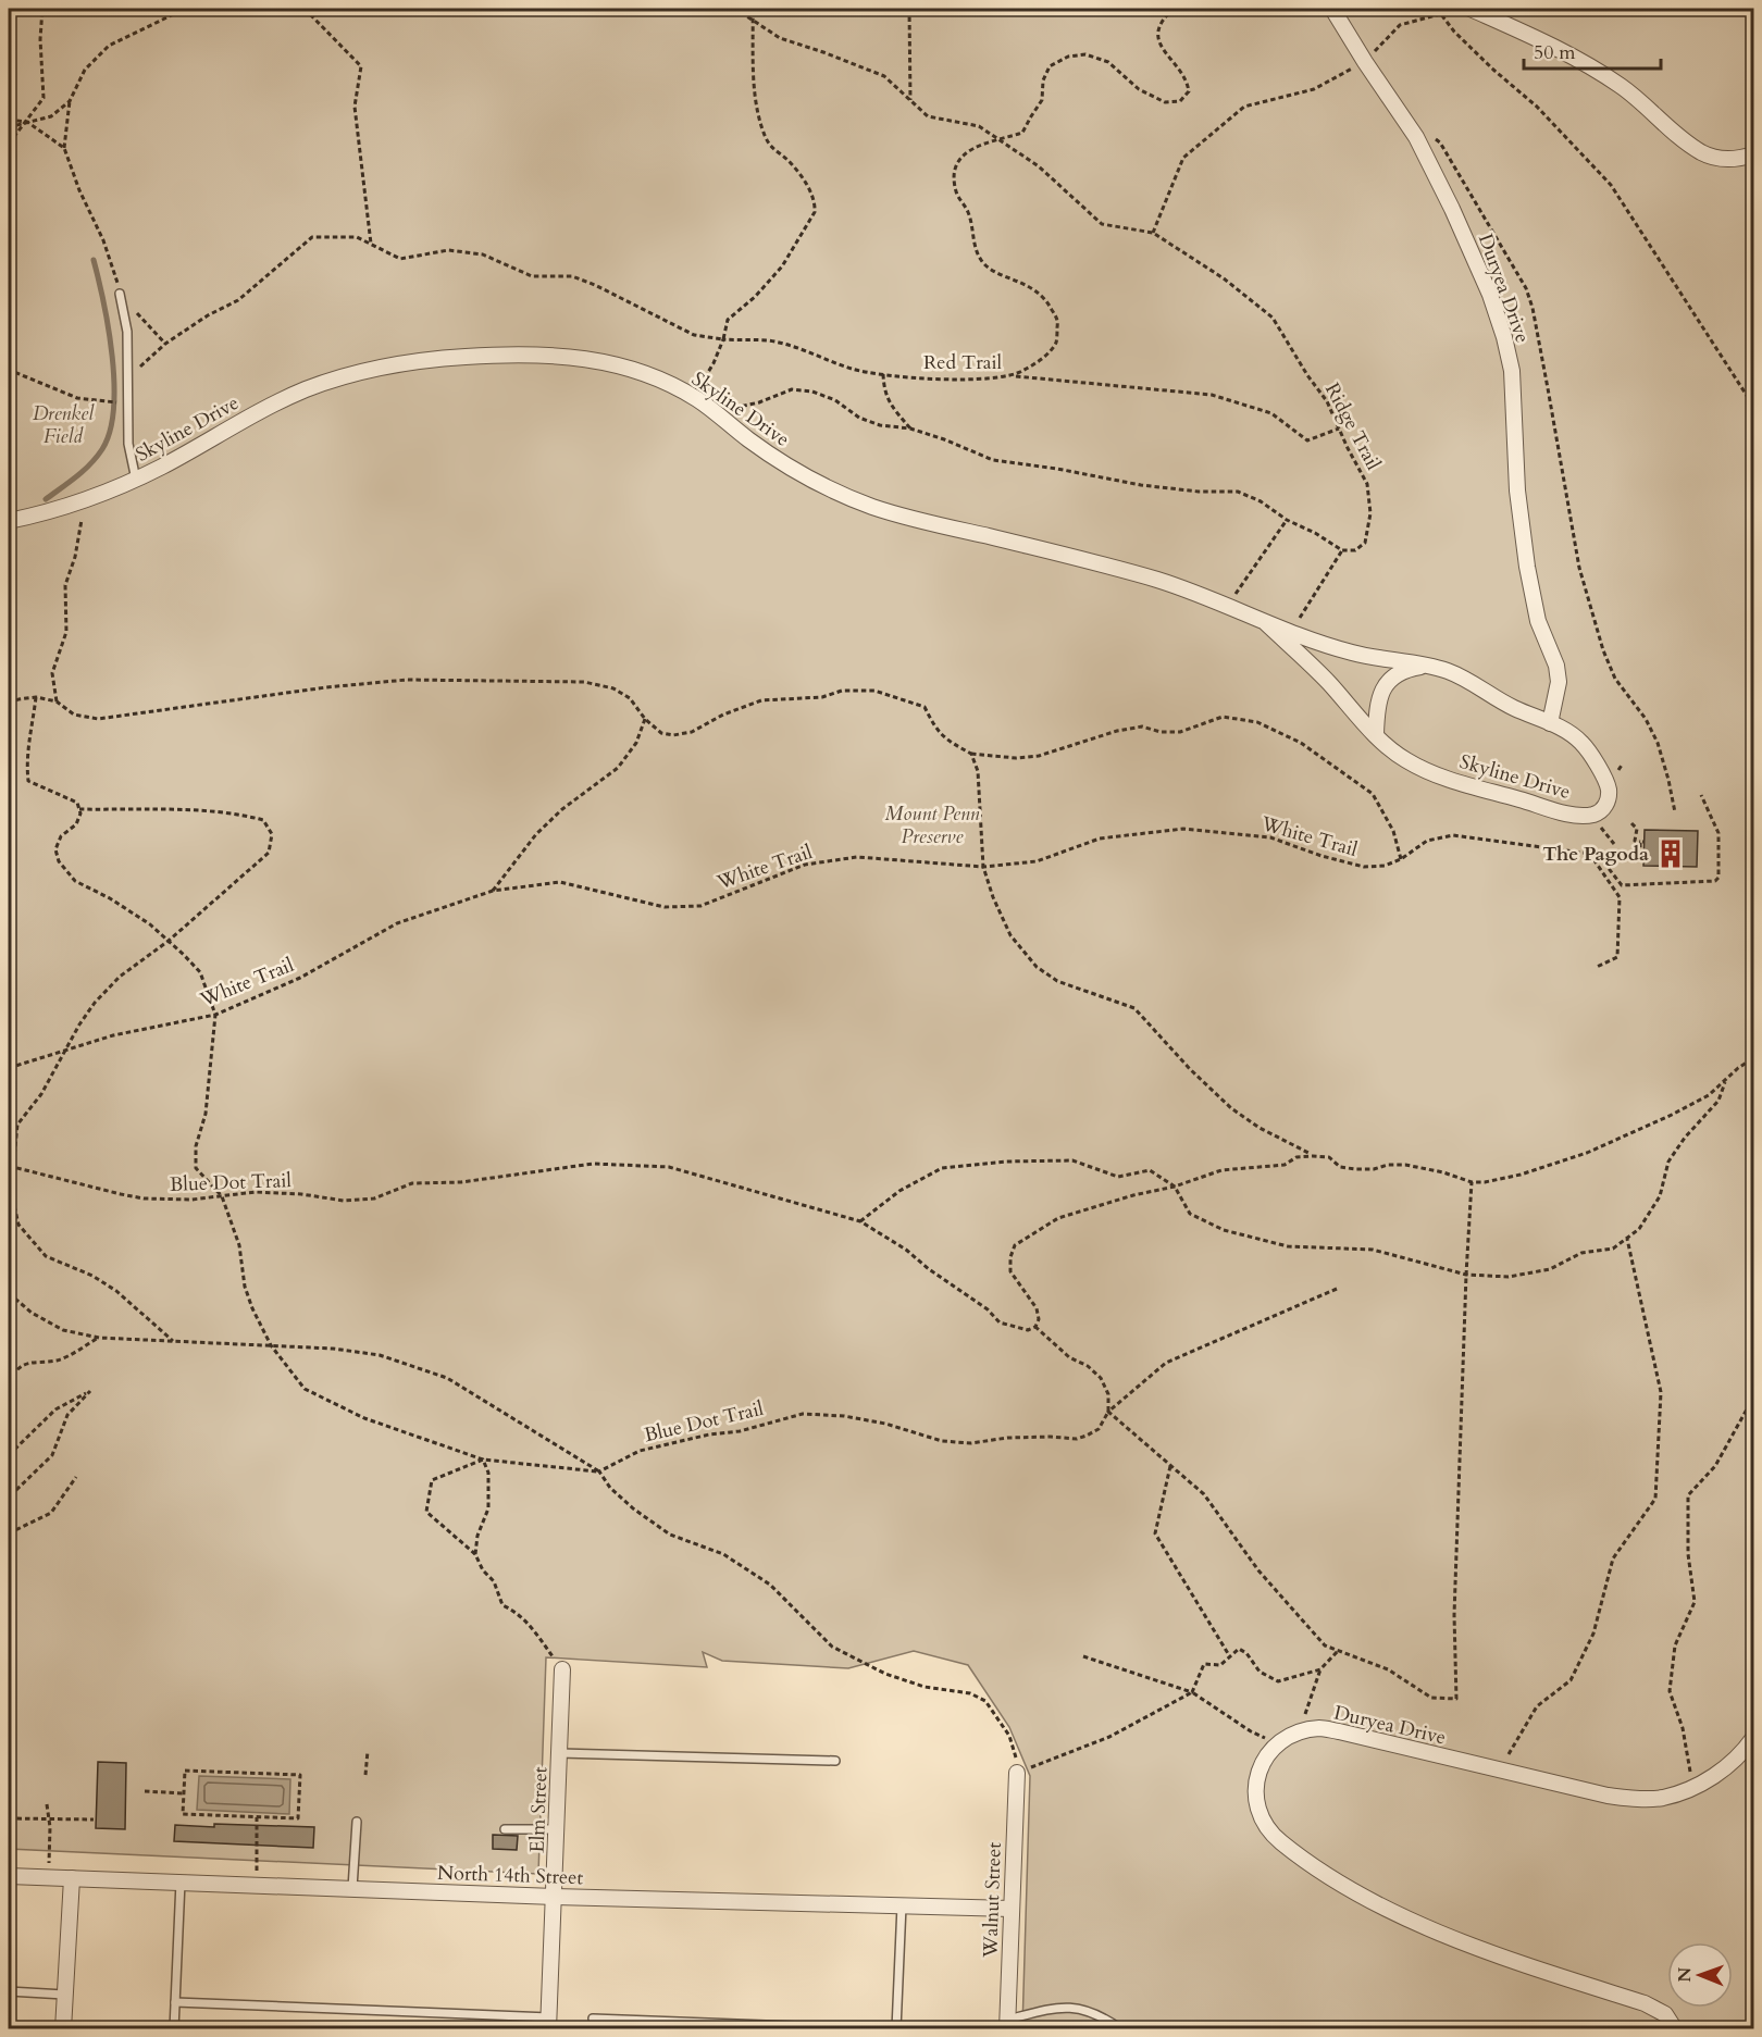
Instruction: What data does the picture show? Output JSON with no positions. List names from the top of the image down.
{
  "streets": {
    "street": [
      "Duryea Drive",
      "Skyline Drive",
      "Elm Street",
      "North 14th Street",
      "Walnut Street"
    ],
    "path": [
      "Red Trail",
      "Ridge Trail",
      "White Trail",
      "Blue Dot Trail"
    ]
  },
  "crossings": [
    ["Duryea Drive", "Skyline Drive"],
    ["Red Trail", "Ridge Trail"],
    ["Elm Street", "North 14th Street"],
    ["North 14th Street", "Walnut Street"]
  ],
  "parks": ["Drenkel Field", "Mount Penn Preserve"],
  "places": {
    "building": ["The Pagoda"]
  },
  "scale_bar": "50 m",
  "north": "left"
}
